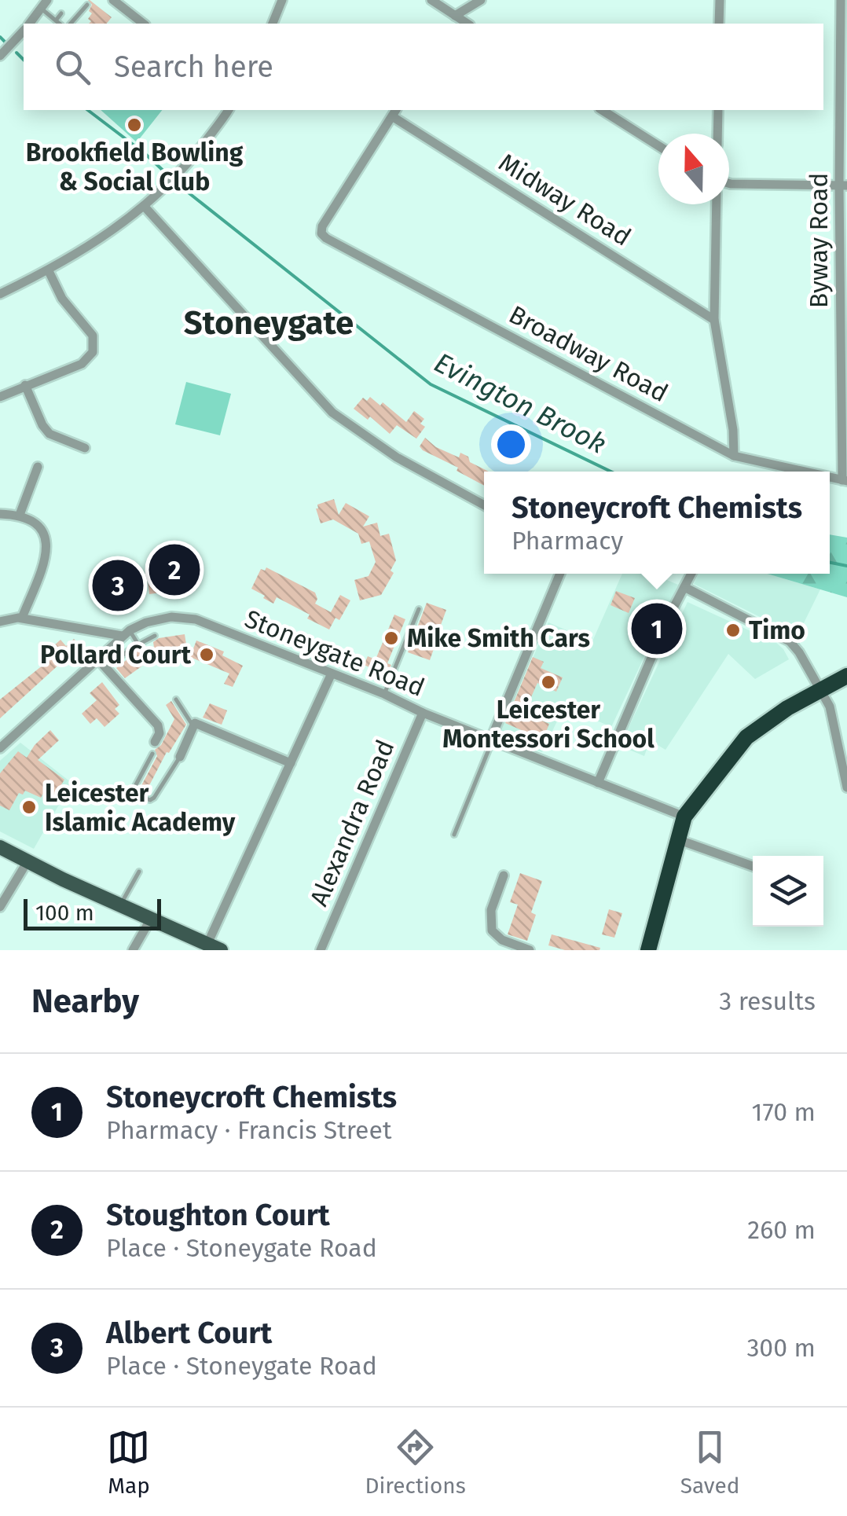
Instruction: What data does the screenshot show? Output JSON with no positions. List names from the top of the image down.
{
  "streets": {
    "street": [
      "Midway Road",
      "Byway Road",
      "Broadway Road",
      "Stoneygate Road",
      "Alexandra Road"
    ]
  },
  "crossings": [
    ["Midway Road", "Broadway Road"],
    ["Stoneygate Road", "Alexandra Road"]
  ],
  "districts": ["Stoneygate"],
  "water": ["Evington Brook"],
  "places": [
    "Brookfield Bowling & Social Club",
    "Timo",
    "Mike Smith Cars",
    "Pollard Court",
    "Leicester Montessori School",
    "Leicester Islamic Academy"
  ],
  "scale_bar": "100 m",
  "north": "top",
  "page": {
    "search": "Search here",
    "popup": ["Stoneycroft Chemists", "Pharmacy"],
    "pins": ["2", "3", "1"],
    "scale": "100 m",
    "heading": ["Nearby", "3 results"],
    "list": [
      {
        "mark": "1",
        "name": "Stoneycroft Chemists",
        "note": "Pharmacy · Francis Street",
        "value": "170 m"
      },
      {
        "mark": "2",
        "name": "Stoughton Court",
        "note": "Place · Stoneygate Road",
        "value": "260 m"
      },
      {
        "mark": "3",
        "name": "Albert Court",
        "note": "Place · Stoneygate Road",
        "value": "300 m"
      }
    ],
    "nav": ["Map", "Directions", "Saved"]
  }
}
